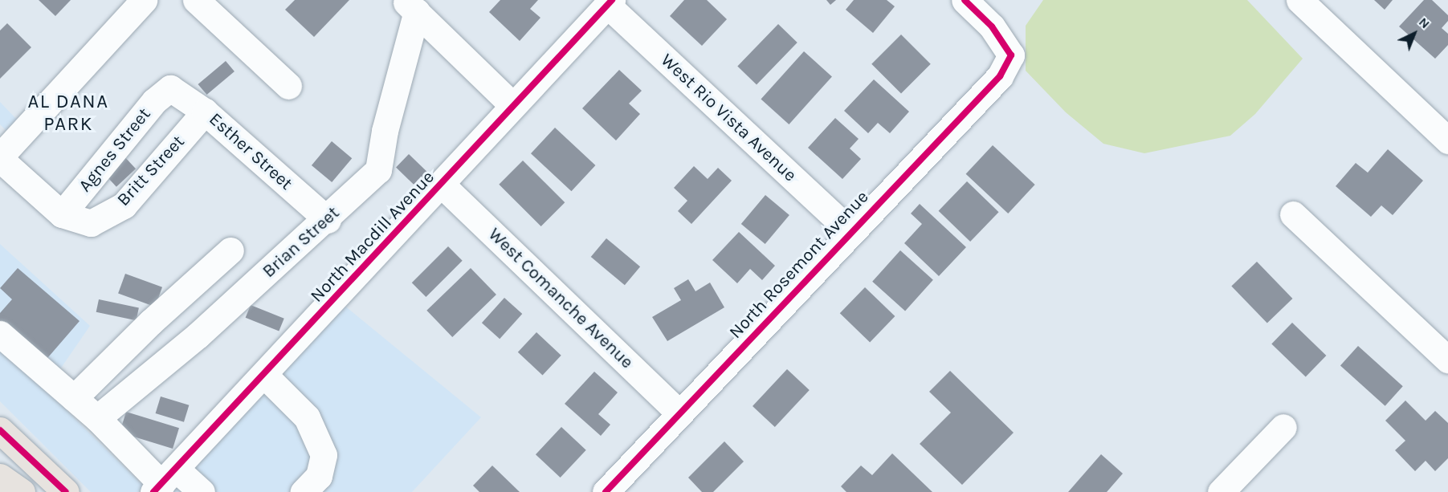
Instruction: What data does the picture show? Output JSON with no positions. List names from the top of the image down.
{
  "streets": {
    "street": [
      "West Rio Vista Avenue",
      "Agnes Street",
      "Esther Street",
      "Britt Street",
      "North Macdill Avenue",
      "Brian Street",
      "North Rosemont Avenue",
      "West Comanche Avenue"
    ]
  },
  "crossings": [
    ["West Rio Vista Avenue", "North Macdill Avenue"],
    ["West Rio Vista Avenue", "North Rosemont Avenue"],
    ["Agnes Street", "Esther Street"],
    ["Agnes Street", "Britt Street"],
    ["Esther Street", "Britt Street"],
    ["Esther Street", "Brian Street"],
    ["North Macdill Avenue", "West Comanche Avenue"],
    ["North Rosemont Avenue", "West Comanche Avenue"]
  ],
  "districts": ["AL DANA PARK"],
  "north": "top right"
}
